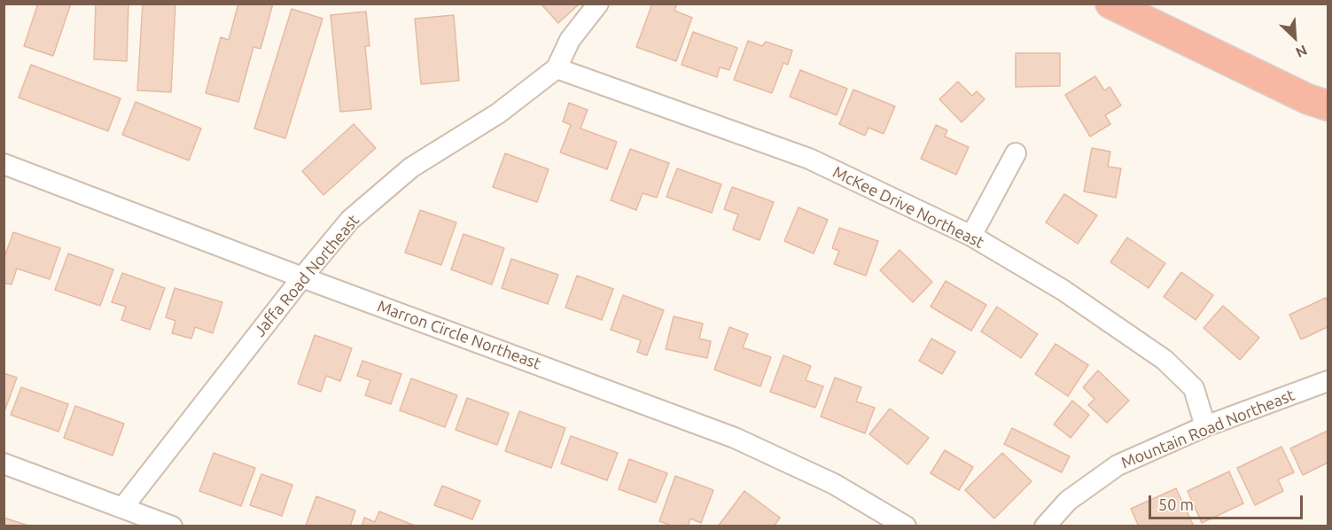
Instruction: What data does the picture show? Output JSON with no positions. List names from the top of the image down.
{
  "streets": {
    "street": [
      "McKee Drive Northeast",
      "Jaffa Road Northeast",
      "Marron Circle Northeast",
      "Mountain Road Northeast"
    ]
  },
  "crossings": [
    ["McKee Drive Northeast", "Jaffa Road Northeast"],
    ["McKee Drive Northeast", "Mountain Road Northeast"],
    ["Jaffa Road Northeast", "Marron Circle Northeast"]
  ],
  "scale_bar": "50 m",
  "north": "bottom right"
}
